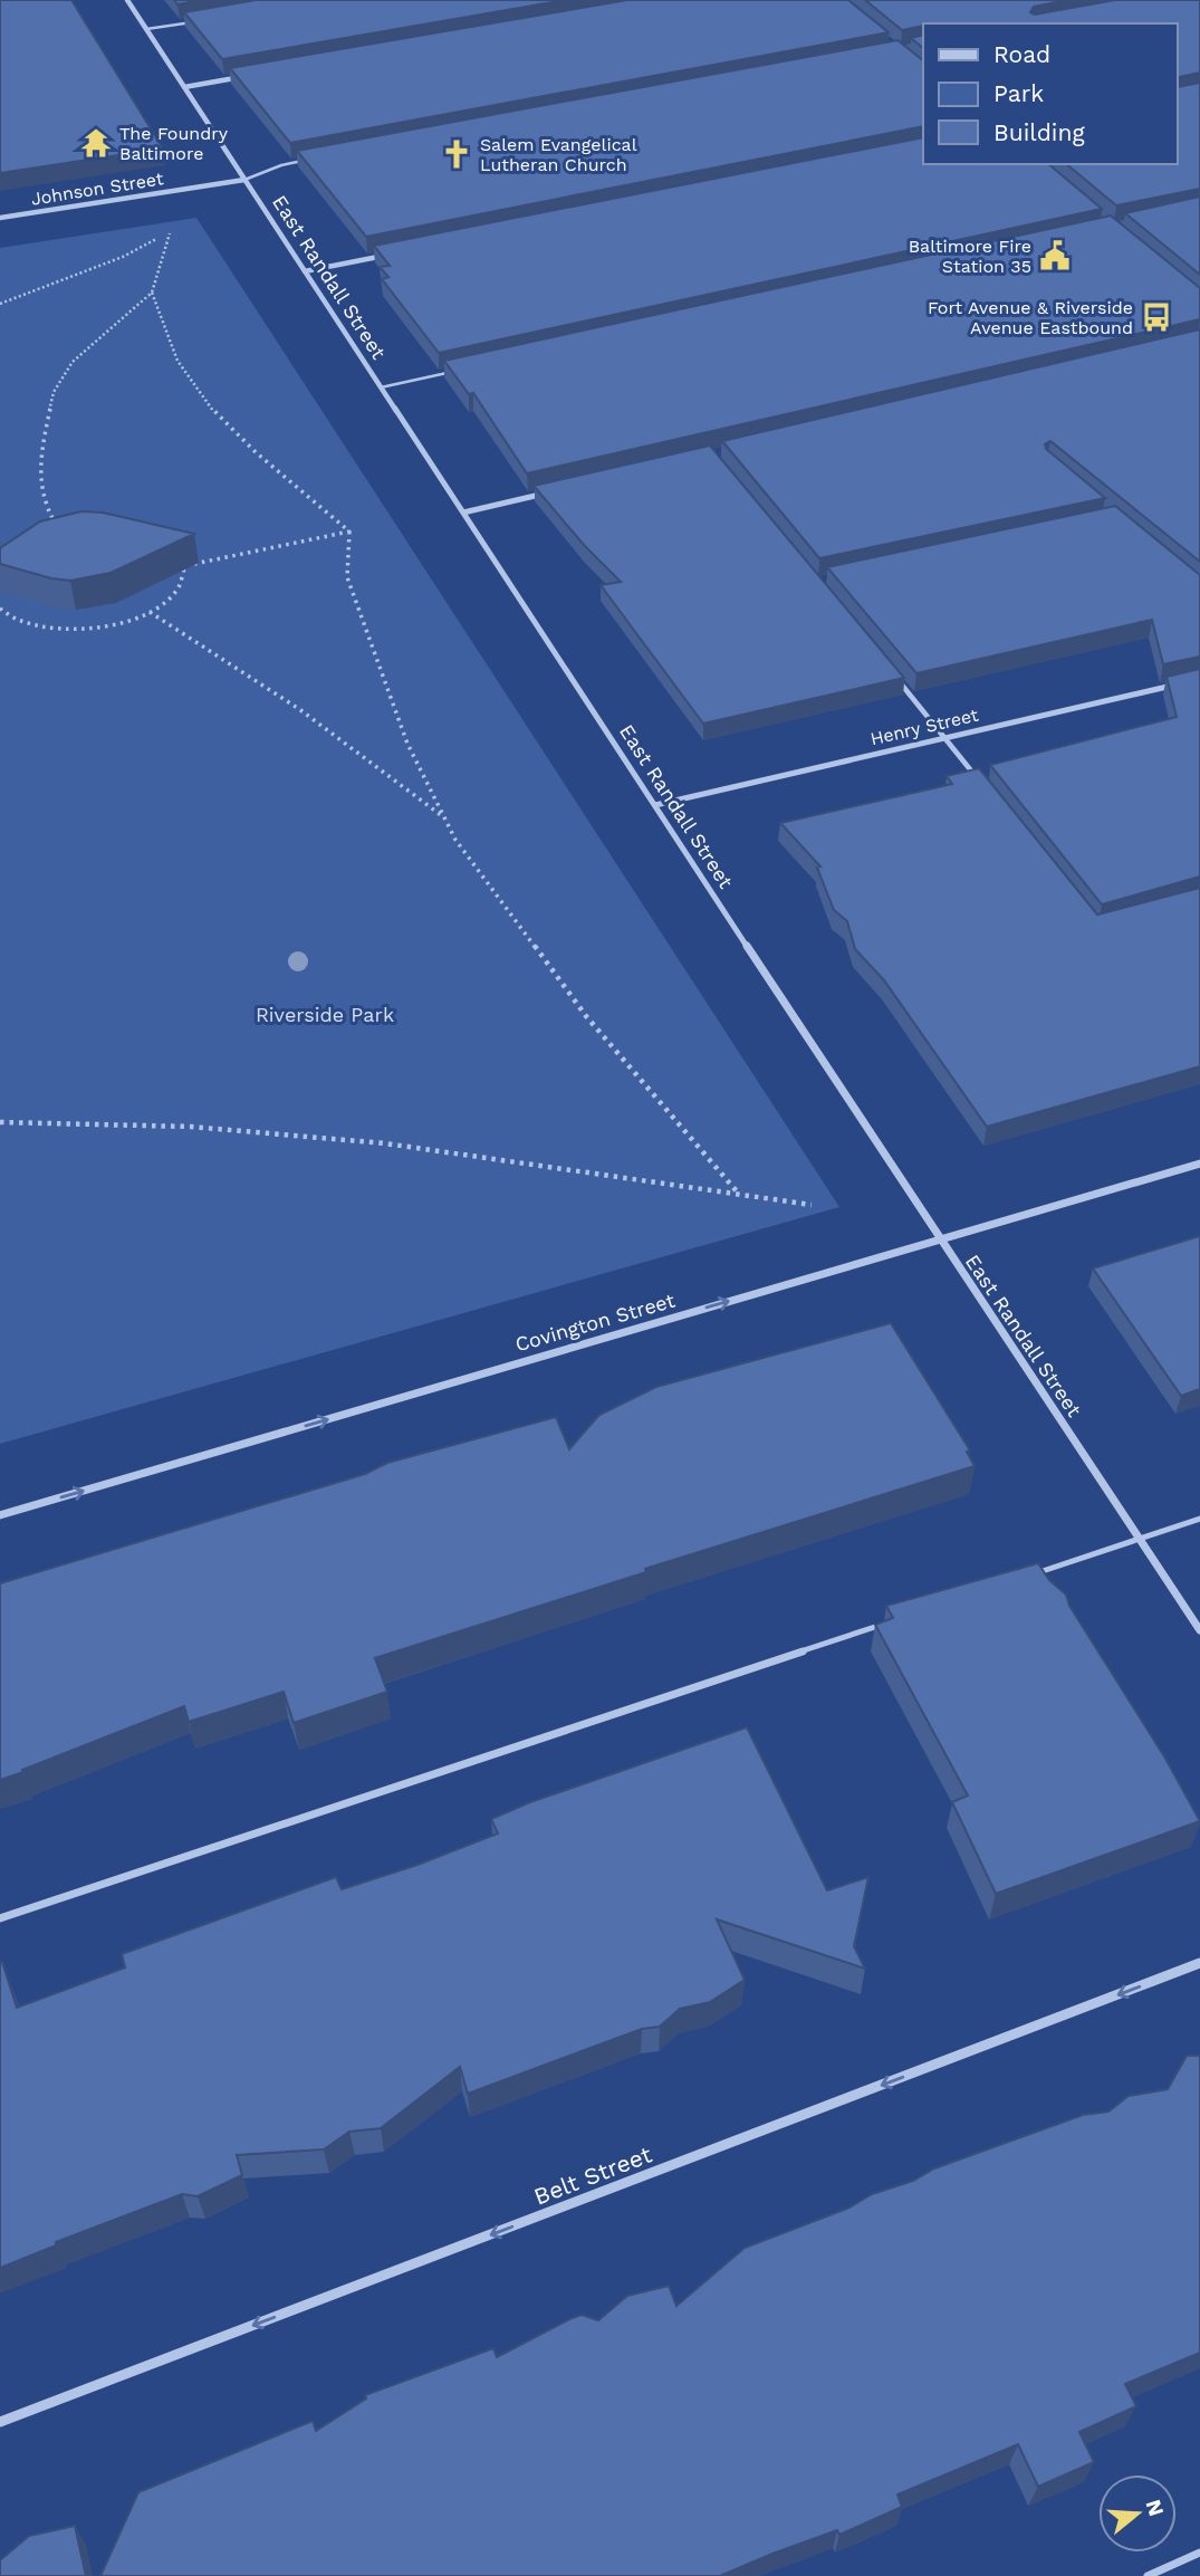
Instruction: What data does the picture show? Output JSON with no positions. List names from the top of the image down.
{
  "streets": {
    "street": [
      "Johnson Street",
      "East Randall Street",
      "Henry Street",
      "Covington Street",
      "Belt Street"
    ]
  },
  "crossings": [
    ["Johnson Street", "East Randall Street"],
    ["East Randall Street", "Henry Street"],
    ["East Randall Street", "Covington Street"]
  ],
  "one_way": ["Covington Street", "Belt Street"],
  "parks": ["Riverside Park"],
  "places": {
    "temple": ["The Foundry Baltimore"],
    "church": ["Salem Evangelical Lutheran Church"],
    "public building": ["Baltimore Fire Station 35"],
    "bus stop": ["Fort Avenue & Riverside Avenue Eastbound"]
  },
  "legend": ["Road", "Park", "Building"],
  "north": "right"
}
